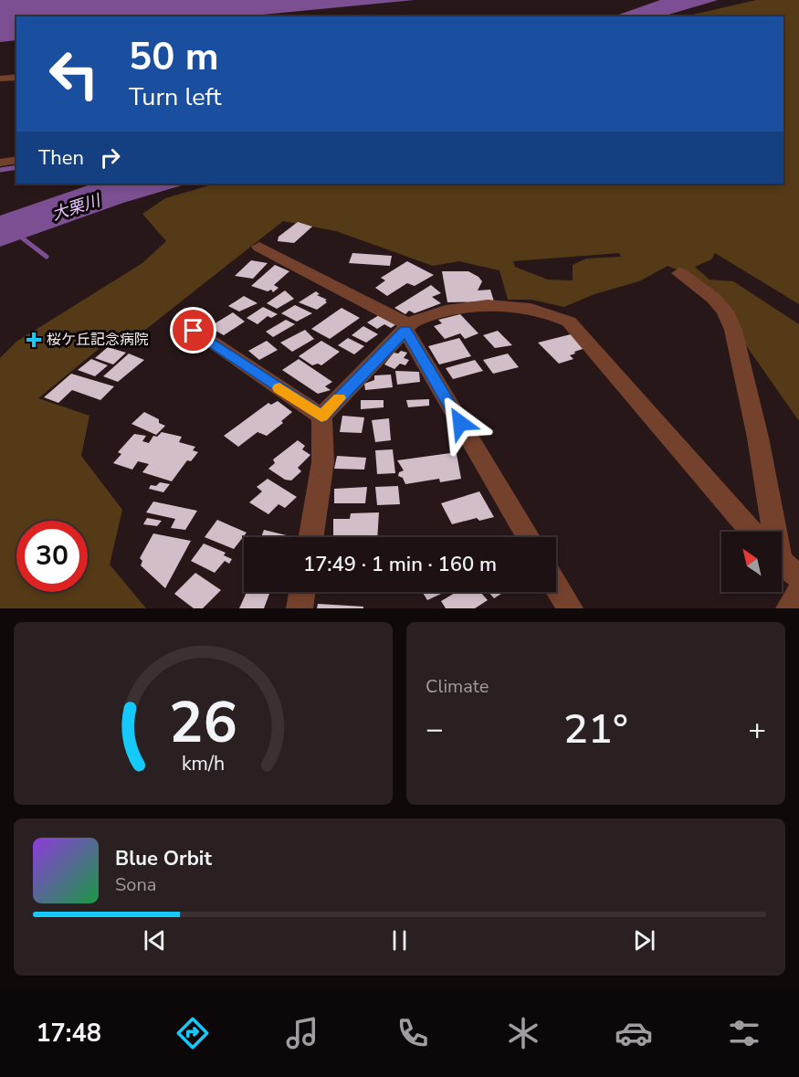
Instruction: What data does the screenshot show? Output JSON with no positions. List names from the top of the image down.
{
  "water": ["大栗川"],
  "places": {
    "health": ["桜ケ丘記念病院"]
  },
  "north": "top left",
  "page": {
    "turn": ["50 m", "Turn left"],
    "then": "Then",
    "limit": "30",
    "trip": "17:49 · 1 min · 160 m",
    "tile": "Climate",
    "heat": ["−", "21°", "+"],
    "song": ["Blue Orbit", "Sona"],
    "tabs": "17:48",
    "gauge": ["26", "km/h"]
  }
}
